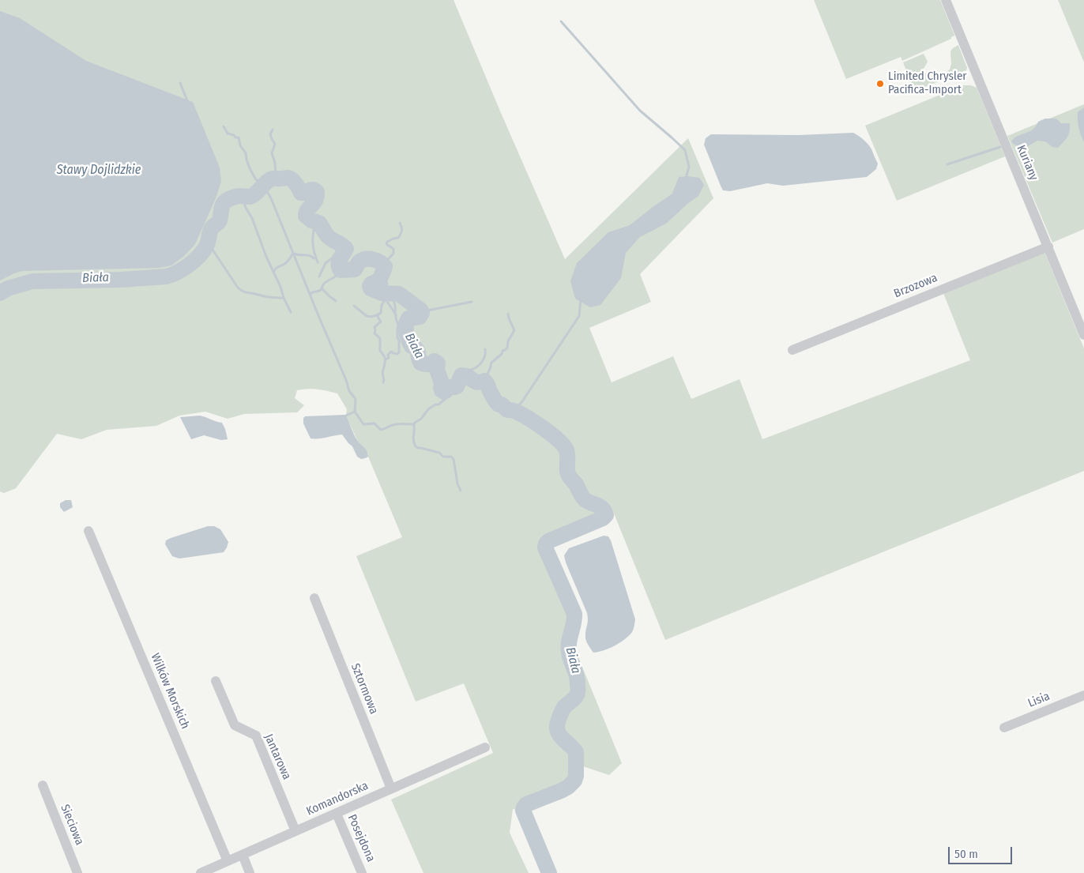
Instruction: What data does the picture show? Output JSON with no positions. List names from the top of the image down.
{
  "streets": {
    "street": [
      "Kuriany",
      "Brzozowa",
      "Sztormowa",
      "Wilków Morskich",
      "Lisia",
      "Jantarowa",
      "Komandorska",
      "Sieciowa",
      "Posejdona"
    ]
  },
  "crossings": [
    ["Kuriany", "Brzozowa"],
    ["Sztormowa", "Komandorska"],
    ["Wilków Morskich", "Komandorska"],
    ["Jantarowa", "Komandorska"],
    ["Komandorska", "Posejdona"]
  ],
  "water": ["Stawy Dojlidzkie", "Biała"],
  "places": ["Limited Chrysler Pacifica-Import"],
  "scale_bar": "50 m"
}
